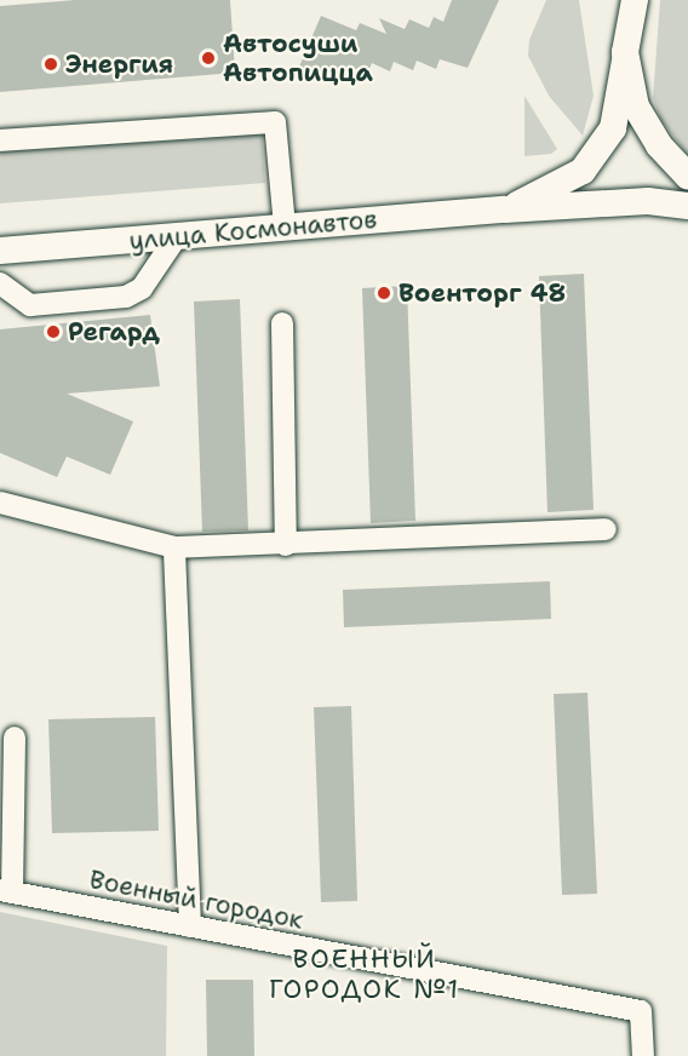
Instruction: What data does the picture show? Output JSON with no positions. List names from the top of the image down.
{
  "streets": {
    "main road": ["улица Космонавтов"],
    "lane": ["Военный городок"]
  },
  "districts": ["ВОЕННЫЙ ГОРОДОК №1"],
  "places": [
    "Автосуши Автопицца",
    "Энергия",
    "Военторг 48",
    "Регард"
  ]
}
